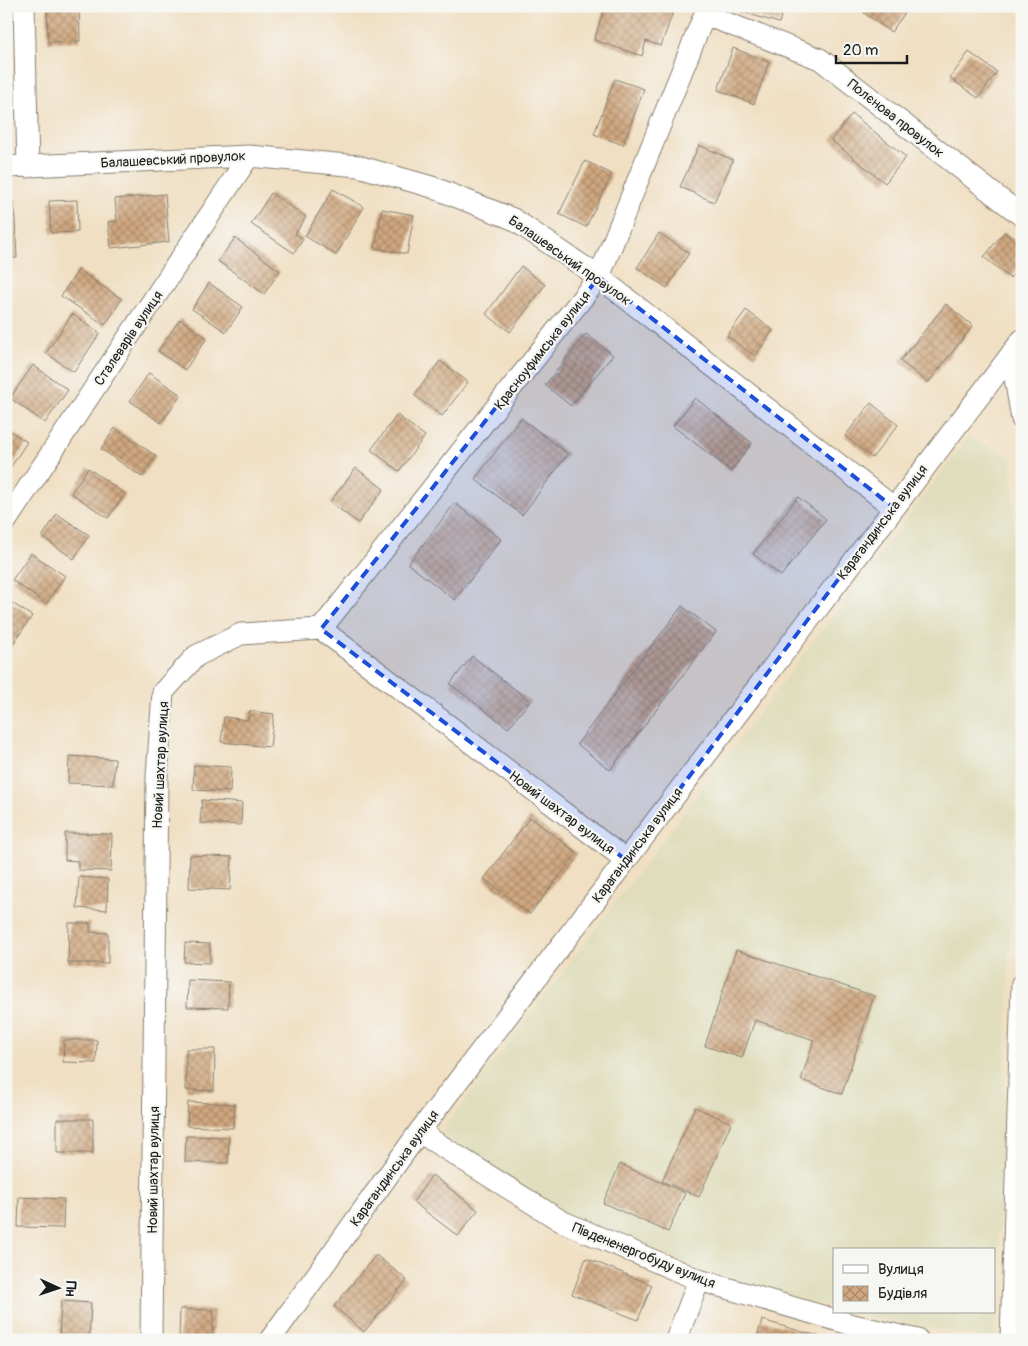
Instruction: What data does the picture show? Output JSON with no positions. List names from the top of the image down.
{
  "streets": {
    "street": [
      "Полєнова провулок",
      "Балашевський провулок",
      "Сталеварів вулиця",
      "Красноуфимська вулиця",
      "Карагандинська вулиця",
      "Новий шахтар вулиця",
      "Південенергобуду вулиця"
    ]
  },
  "crossings": [
    ["Полєнова провулок", "Красноуфимська вулиця"],
    ["Балашевський провулок", "Сталеварів вулиця"],
    ["Балашевський провулок", "Красноуфимська вулиця"],
    ["Балашевський провулок", "Карагандинська вулиця"],
    ["Красноуфимська вулиця", "Новий шахтар вулиця"],
    ["Карагандинська вулиця", "Новий шахтар вулиця"],
    ["Карагандинська вулиця", "Південенергобуду вулиця"]
  ],
  "legend": ["Вулиця", "Будівля"],
  "scale_bar": "20 m",
  "north": "right"
}
